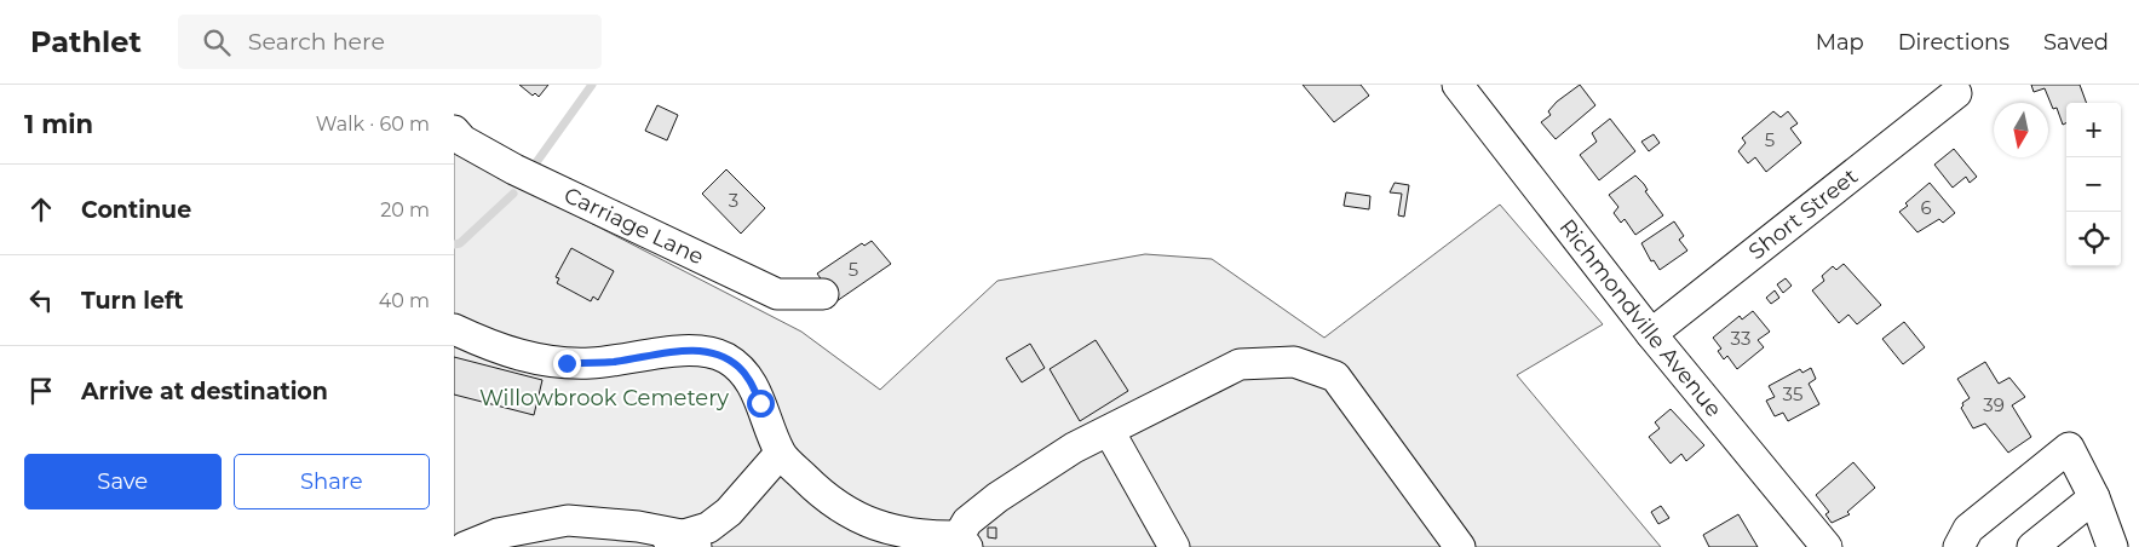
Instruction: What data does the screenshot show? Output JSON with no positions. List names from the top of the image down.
{
  "streets": {
    "street": ["Short Street", "Carriage Lane", "Richmondville Avenue"]
  },
  "crossings": [
    ["Short Street", "Richmondville Avenue"]
  ],
  "parks": ["Willowbrook Cemetery"],
  "house_numbers": [
    "5",
    "3",
    "6",
    "5",
    "33",
    "35",
    "39"
  ],
  "north": "bottom",
  "page": {
    "header": "Pathlet",
    "search": "Search here",
    "nav": ["Map", "Directions", "Saved"],
    "heading": ["1 min", "Walk · 60 m"],
    "map_buttons": ["+", "−"],
    "list": [
      ["Continue", "20 m"],
      ["Turn left", "40 m"],
      "Arrive at destination"
    ],
    "buttons": ["Save", "Share"]
  }
}
